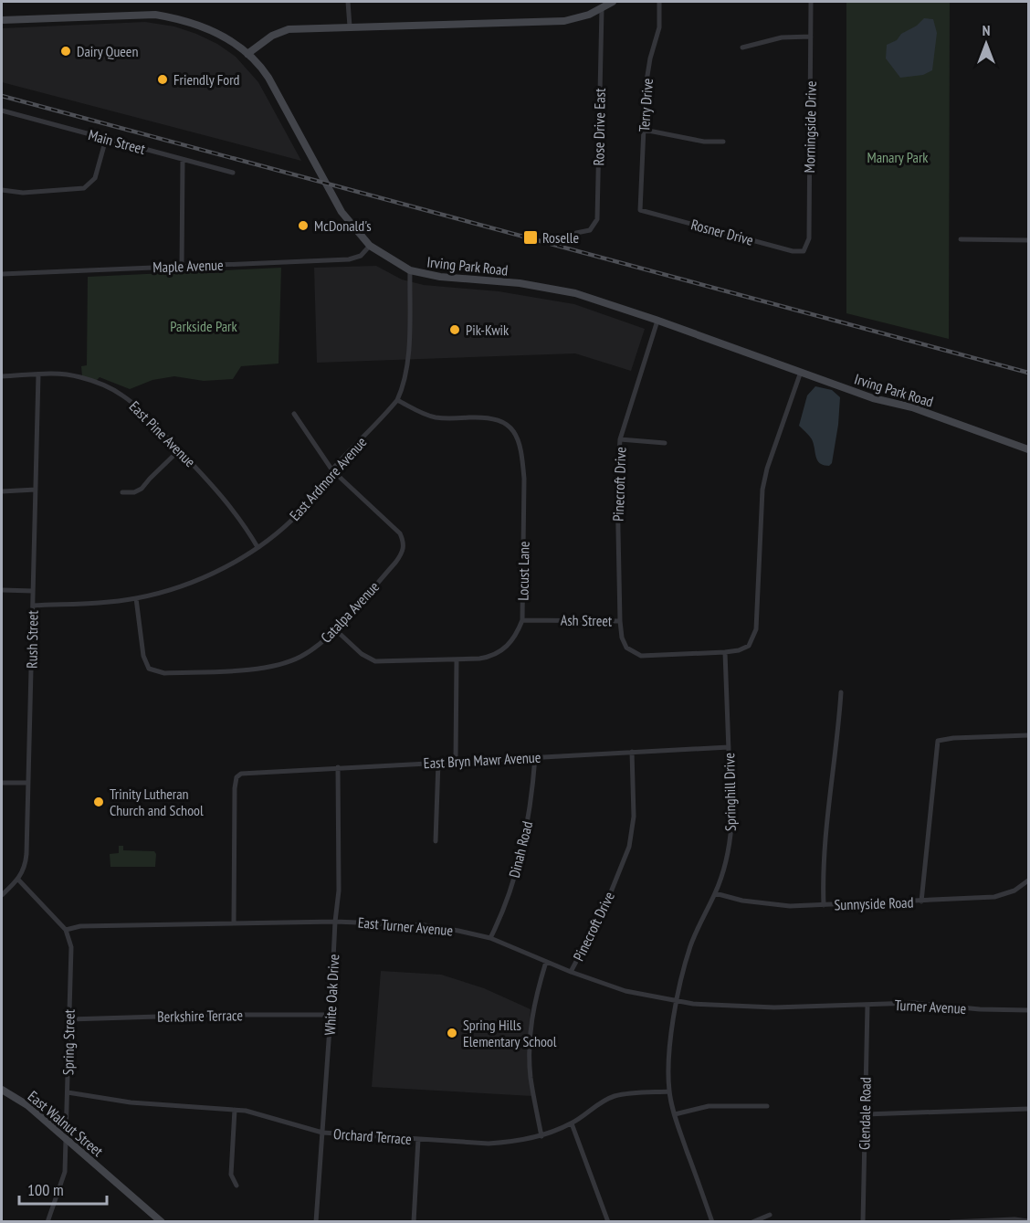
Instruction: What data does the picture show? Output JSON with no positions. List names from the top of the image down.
{
  "streets": {
    "main road": ["Irving Park Road", "East Walnut Street"],
    "street": [
      "Terry Drive",
      "Rose Drive East",
      "Morningside Drive",
      "Main Street",
      "Rosner Drive",
      "Maple Avenue",
      "East Pine Avenue",
      "East Ardmore Avenue",
      "Pinecroft Drive",
      "Locust Lane",
      "Catalpa Avenue",
      "Ash Street",
      "Rush Street",
      "East Bryn Mawr Avenue",
      "Springhill Drive",
      "Dinah Road",
      "Sunnyside Road",
      "East Turner Avenue",
      "White Oak Drive",
      "Turner Avenue",
      "Berkshire Terrace",
      "Spring Street",
      "Glendale Road",
      "Orchard Terrace"
    ]
  },
  "crossings": [
    ["Terry Drive", "Rosner Drive"],
    ["Morningside Drive", "Rosner Drive"],
    ["Maple Avenue", "Irving Park Road"],
    ["Irving Park Road", "East Ardmore Avenue"],
    ["Irving Park Road", "Pinecroft Drive"],
    ["East Pine Avenue", "East Ardmore Avenue"],
    ["East Pine Avenue", "Rush Street"],
    ["East Ardmore Avenue", "Locust Lane"],
    ["East Ardmore Avenue", "Catalpa Avenue"],
    ["East Ardmore Avenue", "Rush Street"],
    ["Pinecroft Drive", "Ash Street"],
    ["Pinecroft Drive", "East Bryn Mawr Avenue"],
    ["Pinecroft Drive", "East Turner Avenue"],
    ["Locust Lane", "Catalpa Avenue"],
    ["Locust Lane", "Ash Street"],
    ["Ash Street", "Springhill Drive"],
    ["East Bryn Mawr Avenue", "Springhill Drive"],
    ["East Bryn Mawr Avenue", "Dinah Road"],
    ["East Bryn Mawr Avenue", "East Turner Avenue"],
    ["East Bryn Mawr Avenue", "White Oak Drive"],
    ["Springhill Drive", "Sunnyside Road"],
    ["Springhill Drive", "East Turner Avenue"],
    ["Springhill Drive", "Orchard Terrace"],
    ["Dinah Road", "East Turner Avenue"],
    ["East Turner Avenue", "White Oak Drive"],
    ["East Turner Avenue", "Turner Avenue"],
    ["East Turner Avenue", "Spring Street"],
    ["White Oak Drive", "Berkshire Terrace"],
    ["White Oak Drive", "Orchard Terrace"],
    ["Turner Avenue", "Glendale Road"],
    ["Berkshire Terrace", "Spring Street"],
    ["Spring Street", "East Walnut Street"],
    ["Spring Street", "Orchard Terrace"]
  ],
  "parks": ["Manary Park", "Parkside Park"],
  "places": {
    "other": [
      "Dairy Queen",
      "Friendly Ford",
      "McDonald's",
      "Pik-Kwik",
      "Trinity Lutheran Church and School",
      "Spring Hills Elementary School"
    ],
    "transit": ["Roselle"]
  },
  "scale_bar": "100 m",
  "north": "top"
}
